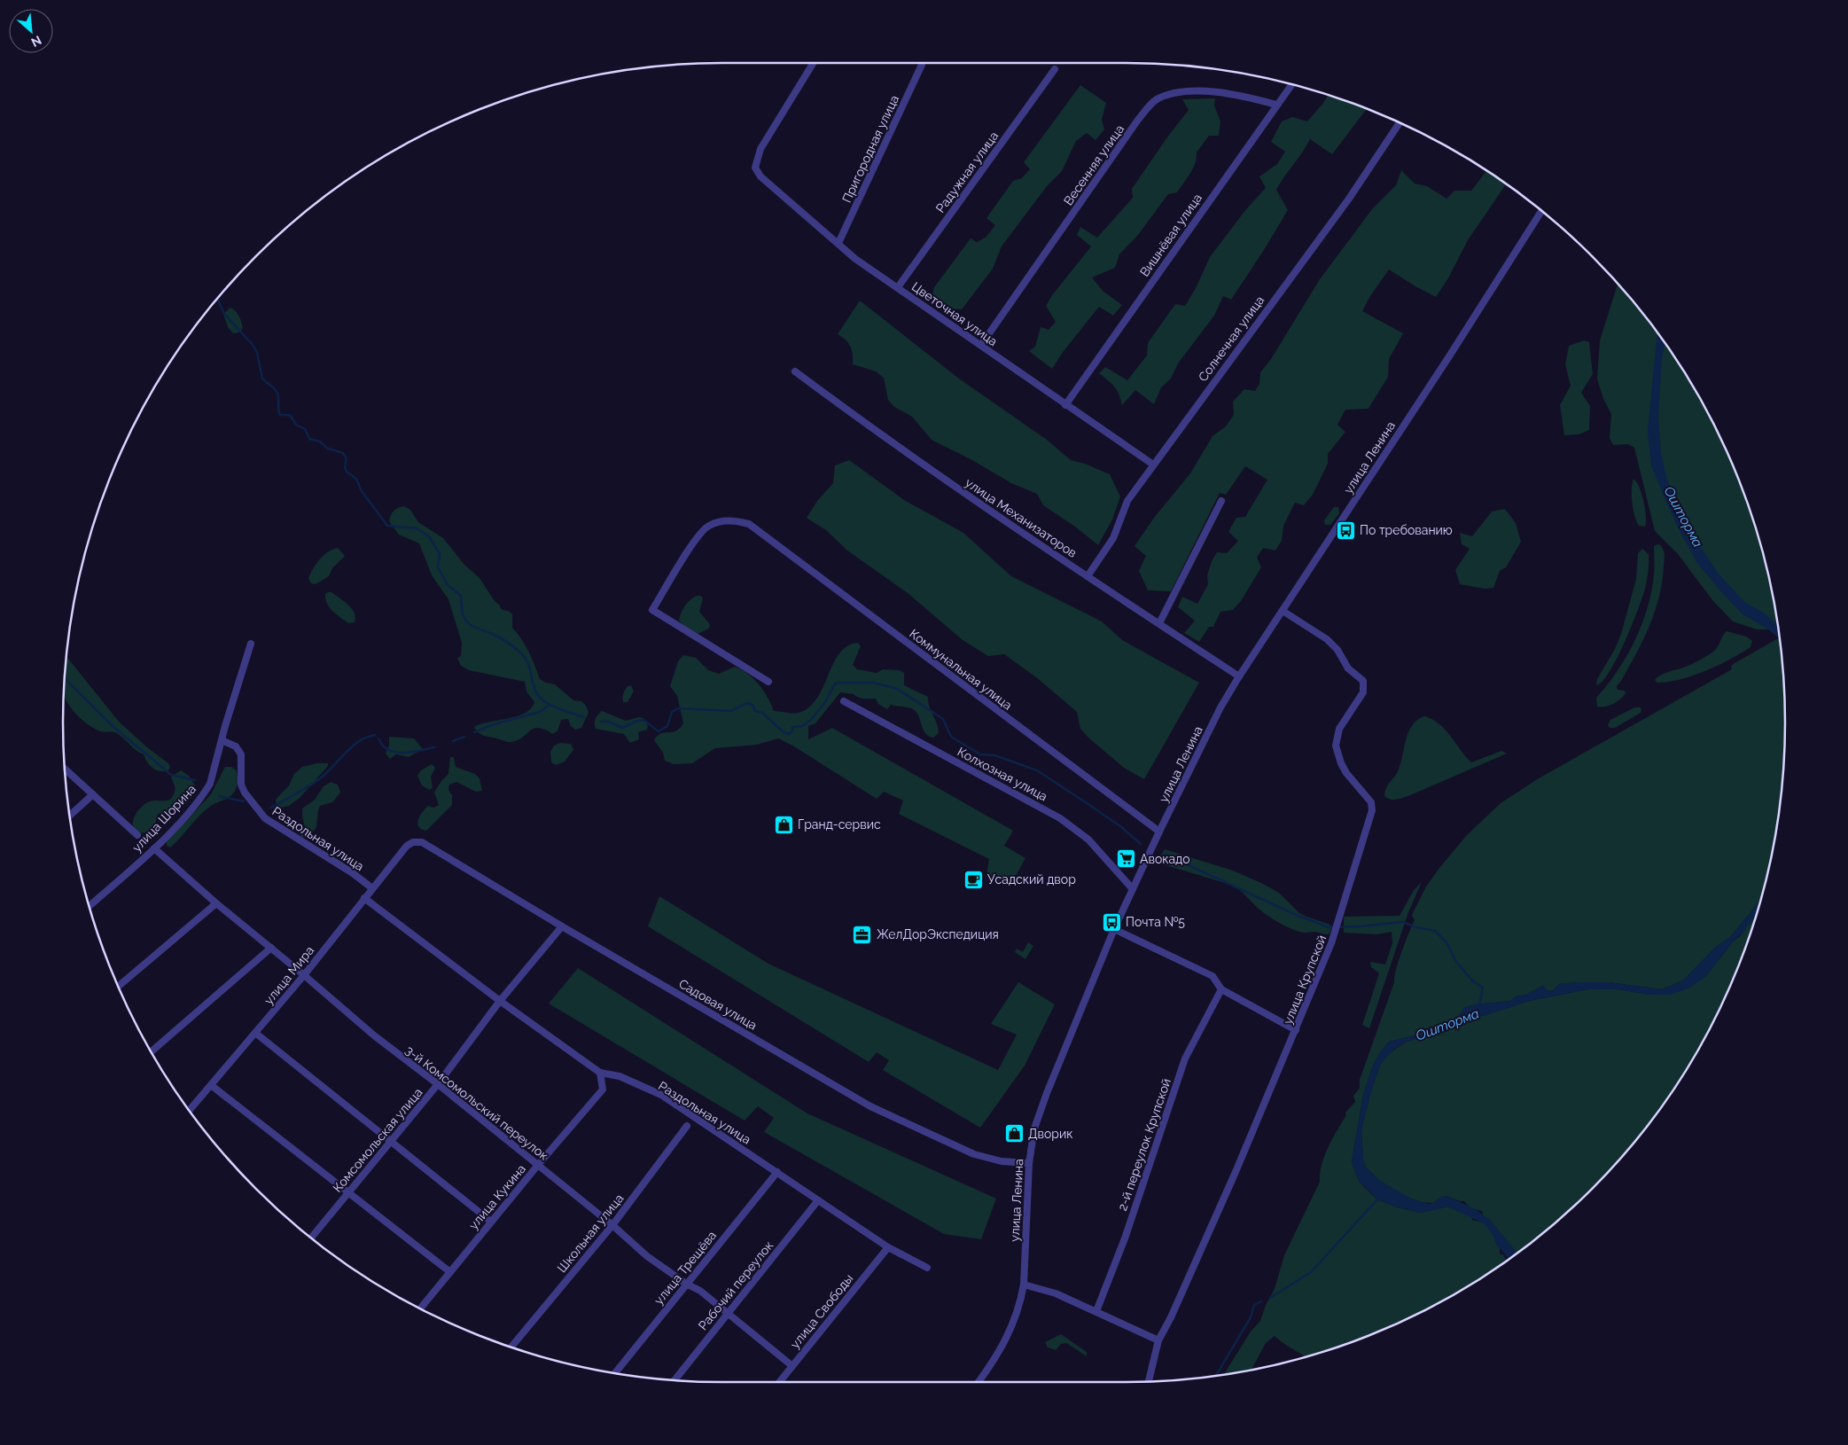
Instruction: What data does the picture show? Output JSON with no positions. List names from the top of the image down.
{
  "streets": {
    "street": [
      "Пригородная улица",
      "Весенняя улица",
      "Радужная улица",
      "Вишнёвая улица",
      "Цветочная улица",
      "Солнечная улица",
      "улица Ленина",
      "улица Механизаторов",
      "Коммунальная улица",
      "Колхозная улица",
      "улица Шорина",
      "Раздольная улица",
      "улица Мира",
      "улица Крупской",
      "Садовая улица",
      "3-й Комсомольский переулок",
      "Комсомольская улица",
      "2-й переулок Крупской",
      "улица Кукина",
      "Школьная улица",
      "улица Трещёва",
      "Рабочий переулок",
      "улица Свободы"
    ]
  },
  "crossings": [
    ["Пригородная улица", "Цветочная улица"],
    ["Весенняя улица", "Вишнёвая улица"],
    ["Весенняя улица", "Цветочная улица"],
    ["Радужная улица", "Цветочная улица"],
    ["Вишнёвая улица", "Цветочная улица"],
    ["Цветочная улица", "Солнечная улица"],
    ["Солнечная улица", "улица Механизаторов"],
    ["улица Ленина", "улица Механизаторов"],
    ["улица Ленина", "Коммунальная улица"],
    ["улица Ленина", "Колхозная улица"],
    ["улица Ленина", "улица Крупской"],
    ["улица Ленина", "Садовая улица"],
    ["улица Шорина", "Раздольная улица"],
    ["улица Шорина", "3-й Комсомольский переулок"],
    ["Раздольная улица", "улица Мира"],
    ["Раздольная улица", "Комсомольская улица"],
    ["Раздольная улица", "улица Кукина"],
    ["Раздольная улица", "улица Трещёва"],
    ["Раздольная улица", "Рабочий переулок"],
    ["Раздольная улица", "улица Свободы"],
    ["улица Мира", "Садовая улица"],
    ["улица Мира", "3-й Комсомольский переулок"],
    ["Садовая улица", "Комсомольская улица"],
    ["3-й Комсомольский переулок", "Комсомольская улица"],
    ["3-й Комсомольский переулок", "улица Кукина"],
    ["3-й Комсомольский переулок", "Школьная улица"],
    ["3-й Комсомольский переулок", "улица Трещёва"],
    ["3-й Комсомольский переулок", "Рабочий переулок"],
    ["3-й Комсомольский переулок", "улица Свободы"]
  ],
  "water": ["Ошторма"],
  "places": {
    "bus stop": ["По требованию", "Почта №5"],
    "shop": ["Гранд-сервис", "Дворик"],
    "supermarket": ["Авокадо"],
    "cafe": ["Усадский двор"],
    "office": ["ЖелДорЭкспедиция"]
  },
  "north": "bottom right"
}
